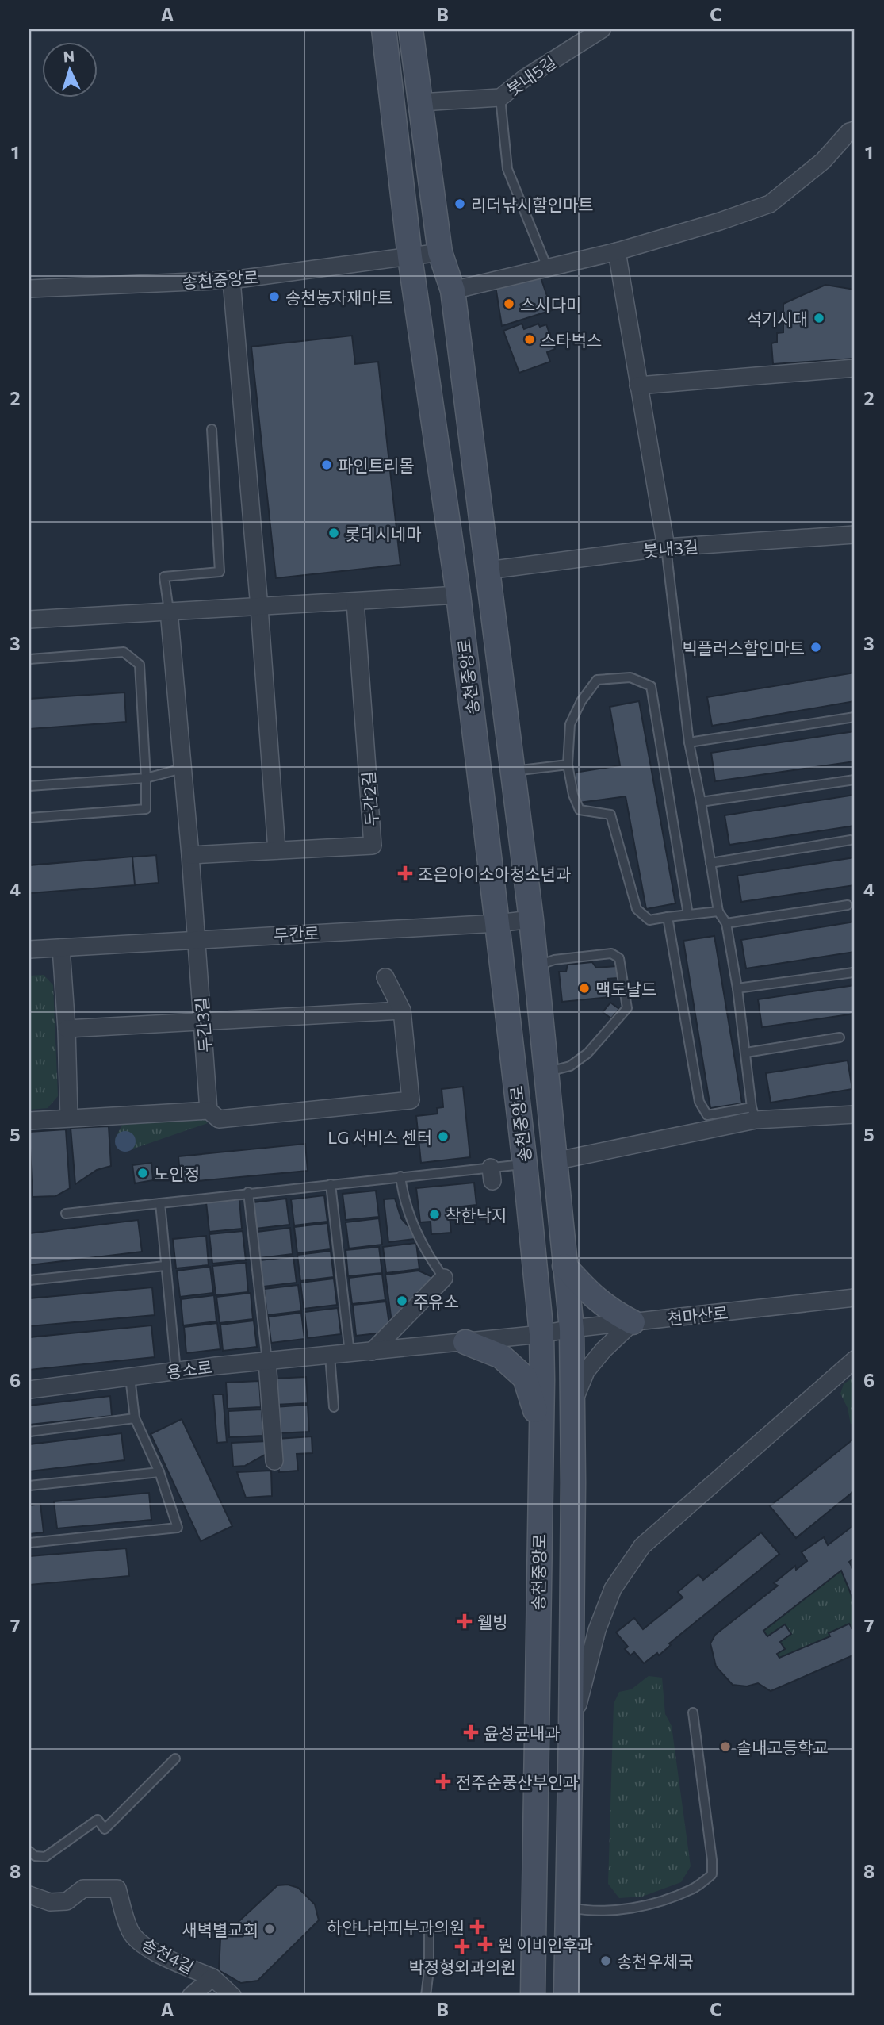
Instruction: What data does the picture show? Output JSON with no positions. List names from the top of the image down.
{
  "streets": {
    "street": [
      "붓내5길",
      "송천중앙로",
      "붓내3길",
      "두간2길",
      "두간로",
      "두간3길",
      "천마산로",
      "용소로",
      "송천4길"
    ]
  },
  "crossings": [
    ["붓내5길", "송천중앙로"],
    ["송천중앙로", "붓내3길"],
    ["송천중앙로", "두간로"],
    ["송천중앙로", "천마산로"],
    ["송천중앙로", "용소로"],
    ["두간2길", "두간3길"],
    ["두간로", "두간3길"],
    ["천마산로", "용소로"]
  ],
  "places": {
    "other": [
      "리더낚시할인마트",
      "송천농자재마트",
      "스시다미",
      "석기시대",
      "스타벅스",
      "파인트리몰",
      "롯데시네마",
      "빅플러스할인마트",
      "맥도날드",
      "LG 서비스 센터",
      "노인정",
      "착한낙지",
      "주유소",
      "솔내고등학교",
      "새벽별교회",
      "송천우체국"
    ],
    "health": [
      "조은아이소아청소년과",
      "웰빙",
      "윤성균내과",
      "전주순풍산부인과",
      "하얀나라피부과의원",
      "원 이비인후과",
      "박정형외과의원"
    ]
  },
  "north": "top",
  "grid": {
    "columns": ["A", "B", "C"],
    "rows": [
      "1",
      "2",
      "3",
      "4",
      "5",
      "6",
      "7",
      "8"
    ]
  }
}
